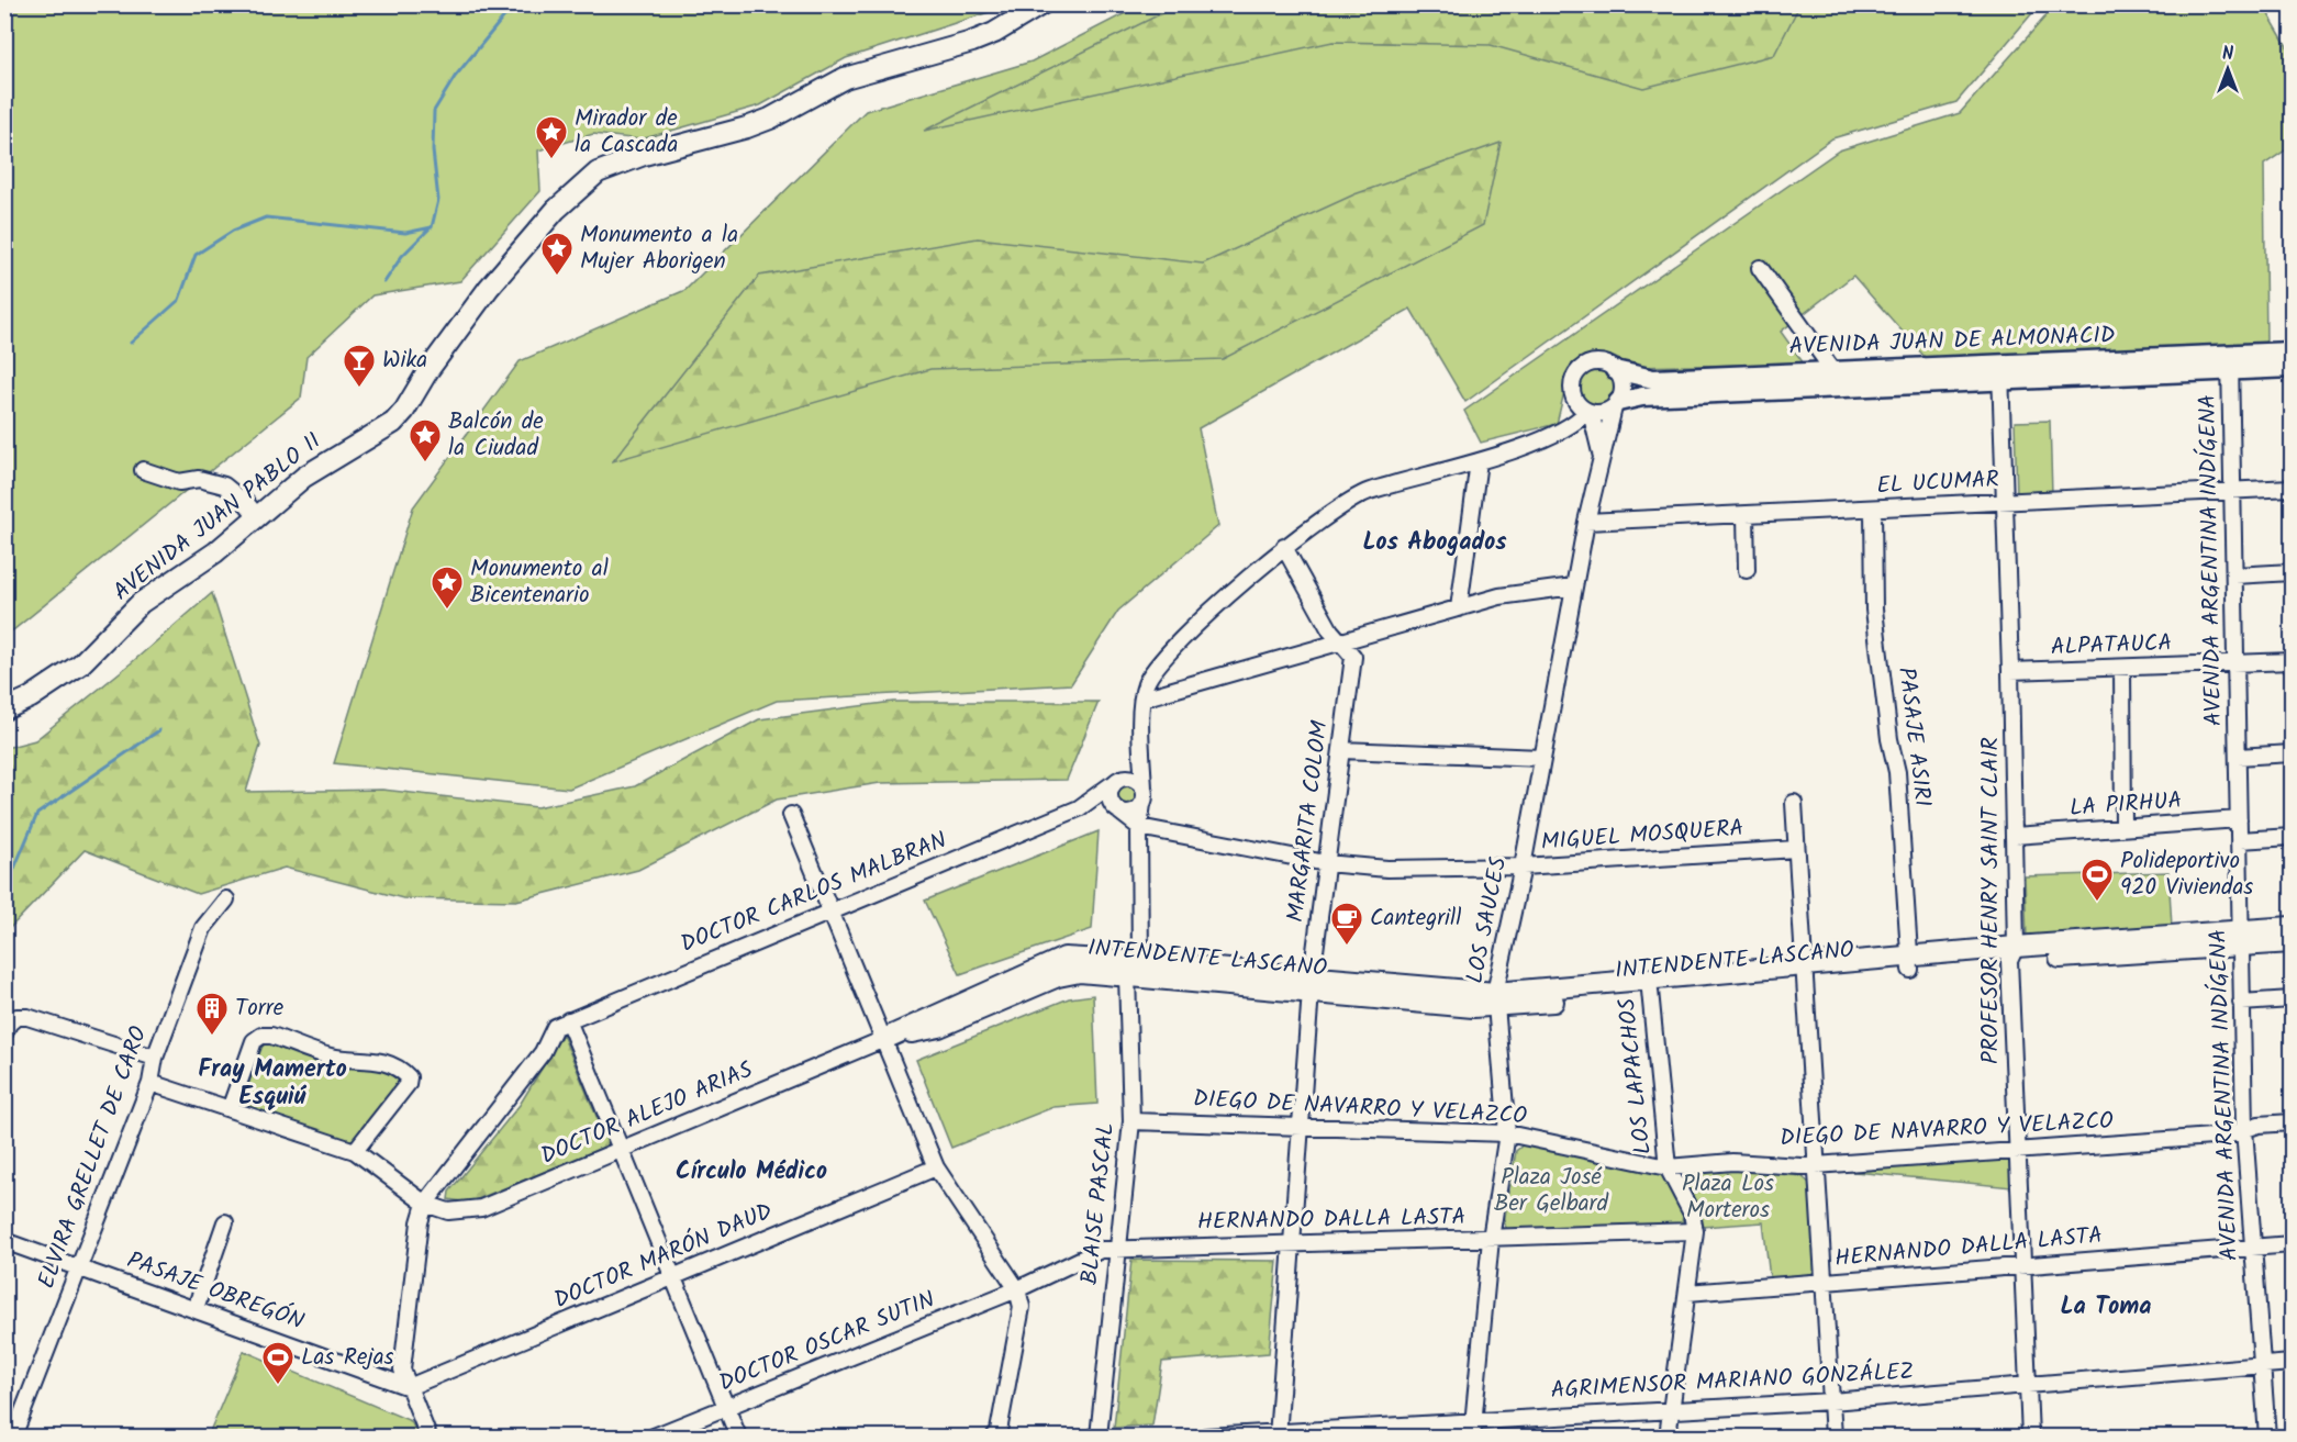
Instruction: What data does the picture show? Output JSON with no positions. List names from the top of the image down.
{
  "streets": {
    "main road": ["AVENIDA JUAN PABLO II", "INTENDENTE LASCANO"],
    "street": [
      "AVENIDA JUAN DE ALMONACID",
      "EL UCUMAR",
      "AVENIDA ARGENTINA INDÍGENA",
      "ALPATAUCA",
      "PASAJE ASIRI",
      "LA PIRHUA",
      "MARGARITA COLOM",
      "MIGUEL MOSQUERA",
      "DOCTOR CARLOS MALBRAN",
      "PROFESOR HENRY SAINT CLAIR",
      "LOS SAUCES",
      "LOS LAPACHOS",
      "DIEGO DE NAVARRO Y VELAZCO",
      "DOCTOR ALEJO ARIAS",
      "ELVIRA GRELLET DE CARO",
      "BLAISE PASCAL",
      "HERNANDO DALLA LASTA",
      "DOCTOR MARÓN DAUD",
      "PASAJE OBREGÓN",
      "DOCTOR OSCAR SUTIN",
      "AGRIMENSOR MARIANO GONZÁLEZ"
    ]
  },
  "crossings": [
    ["AVENIDA JUAN DE ALMONACID", "PROFESOR HENRY SAINT CLAIR"],
    ["AVENIDA JUAN DE ALMONACID", "LOS SAUCES"],
    ["EL UCUMAR", "AVENIDA ARGENTINA INDÍGENA"],
    ["EL UCUMAR", "PASAJE ASIRI"],
    ["EL UCUMAR", "PROFESOR HENRY SAINT CLAIR"],
    ["EL UCUMAR", "LOS SAUCES"],
    ["AVENIDA ARGENTINA INDÍGENA", "ALPATAUCA"],
    ["AVENIDA ARGENTINA INDÍGENA", "LA PIRHUA"],
    ["AVENIDA ARGENTINA INDÍGENA", "INTENDENTE LASCANO"],
    ["AVENIDA ARGENTINA INDÍGENA", "DIEGO DE NAVARRO Y VELAZCO"],
    ["AVENIDA ARGENTINA INDÍGENA", "HERNANDO DALLA LASTA"],
    ["AVENIDA ARGENTINA INDÍGENA", "AGRIMENSOR MARIANO GONZÁLEZ"],
    ["ALPATAUCA", "PROFESOR HENRY SAINT CLAIR"],
    ["PASAJE ASIRI", "INTENDENTE LASCANO"],
    ["LA PIRHUA", "PROFESOR HENRY SAINT CLAIR"],
    ["MARGARITA COLOM", "MIGUEL MOSQUERA"],
    ["MARGARITA COLOM", "INTENDENTE LASCANO"],
    ["MARGARITA COLOM", "DIEGO DE NAVARRO Y VELAZCO"],
    ["MARGARITA COLOM", "HERNANDO DALLA LASTA"],
    ["MARGARITA COLOM", "AGRIMENSOR MARIANO GONZÁLEZ"],
    ["MIGUEL MOSQUERA", "LOS SAUCES"],
    ["PROFESOR HENRY SAINT CLAIR", "INTENDENTE LASCANO"],
    ["PROFESOR HENRY SAINT CLAIR", "DIEGO DE NAVARRO Y VELAZCO"],
    ["PROFESOR HENRY SAINT CLAIR", "HERNANDO DALLA LASTA"],
    ["PROFESOR HENRY SAINT CLAIR", "AGRIMENSOR MARIANO GONZÁLEZ"],
    ["LOS SAUCES", "INTENDENTE LASCANO"],
    ["LOS SAUCES", "DIEGO DE NAVARRO Y VELAZCO"],
    ["LOS SAUCES", "HERNANDO DALLA LASTA"],
    ["LOS SAUCES", "AGRIMENSOR MARIANO GONZÁLEZ"],
    ["INTENDENTE LASCANO", "LOS LAPACHOS"],
    ["INTENDENTE LASCANO", "DOCTOR ALEJO ARIAS"],
    ["INTENDENTE LASCANO", "BLAISE PASCAL"],
    ["LOS LAPACHOS", "DIEGO DE NAVARRO Y VELAZCO"],
    ["LOS LAPACHOS", "HERNANDO DALLA LASTA"],
    ["LOS LAPACHOS", "AGRIMENSOR MARIANO GONZÁLEZ"],
    ["DIEGO DE NAVARRO Y VELAZCO", "BLAISE PASCAL"],
    ["ELVIRA GRELLET DE CARO", "PASAJE OBREGÓN"],
    ["BLAISE PASCAL", "HERNANDO DALLA LASTA"],
    ["HERNANDO DALLA LASTA", "DOCTOR OSCAR SUTIN"],
    ["DOCTOR MARÓN DAUD", "PASAJE OBREGÓN"]
  ],
  "districts": [
    "Los Abogados",
    "Fray Mamerto Esquiú",
    "Círculo Médico",
    "La Toma"
  ],
  "parks": ["Plaza José Ber Gelbard", "Plaza Los Morteros"],
  "places": {
    "place": [
      "Mirador de la Cascada",
      "Monumento a la Mujer Aborigen",
      "Balcón de la Ciudad",
      "Monumento al Bicentenario"
    ],
    "bar": ["Wika"],
    "sports": ["Polideportivo 920 Viviendas", "Las Rejas"],
    "cafe": ["Cantegrill"],
    "building": ["Torre"]
  },
  "north": "top"
}
